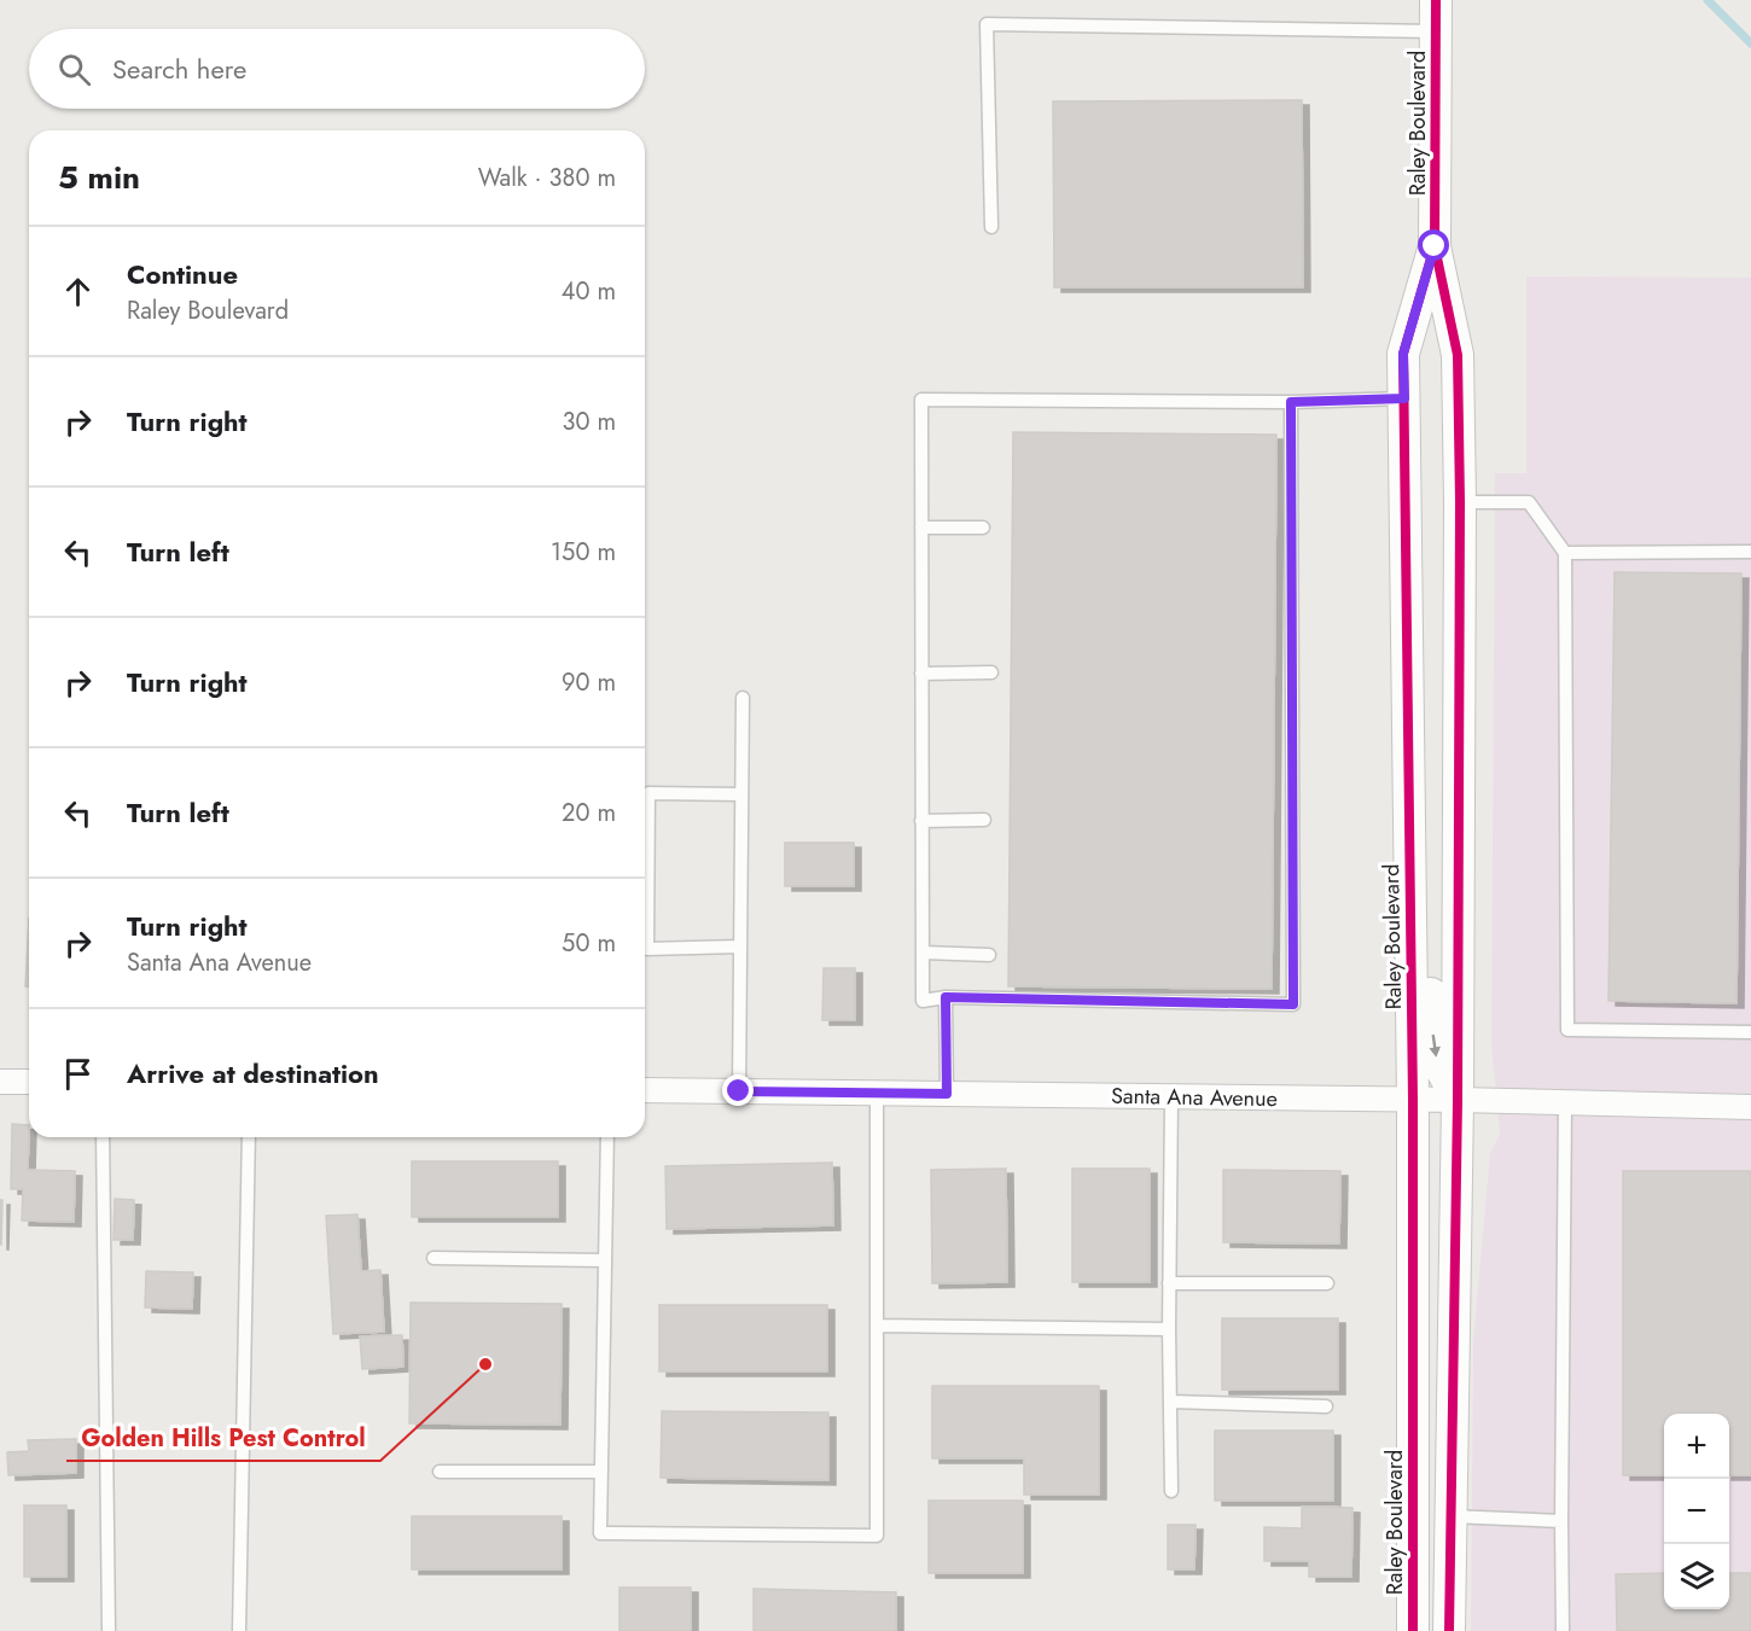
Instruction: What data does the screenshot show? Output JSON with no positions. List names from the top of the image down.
{
  "streets": {
    "street": ["Raley Boulevard", "Santa Ana Avenue"]
  },
  "crossings": [
    ["Raley Boulevard", "Santa Ana Avenue"]
  ],
  "places": ["Golden Hills Pest Control"],
  "page": {
    "search": "Search here",
    "heading": ["5 min", "Walk · 380 m"],
    "list": [
      ["Continue", "Raley Boulevard", "40 m"],
      ["Turn right", "30 m"],
      ["Turn left", "150 m"],
      ["Turn right", "90 m"],
      ["Turn left", "20 m"],
      ["Turn right", "Santa Ana Avenue", "50 m"],
      "Arrive at destination"
    ],
    "map_buttons": ["+", "−"]
  }
}
